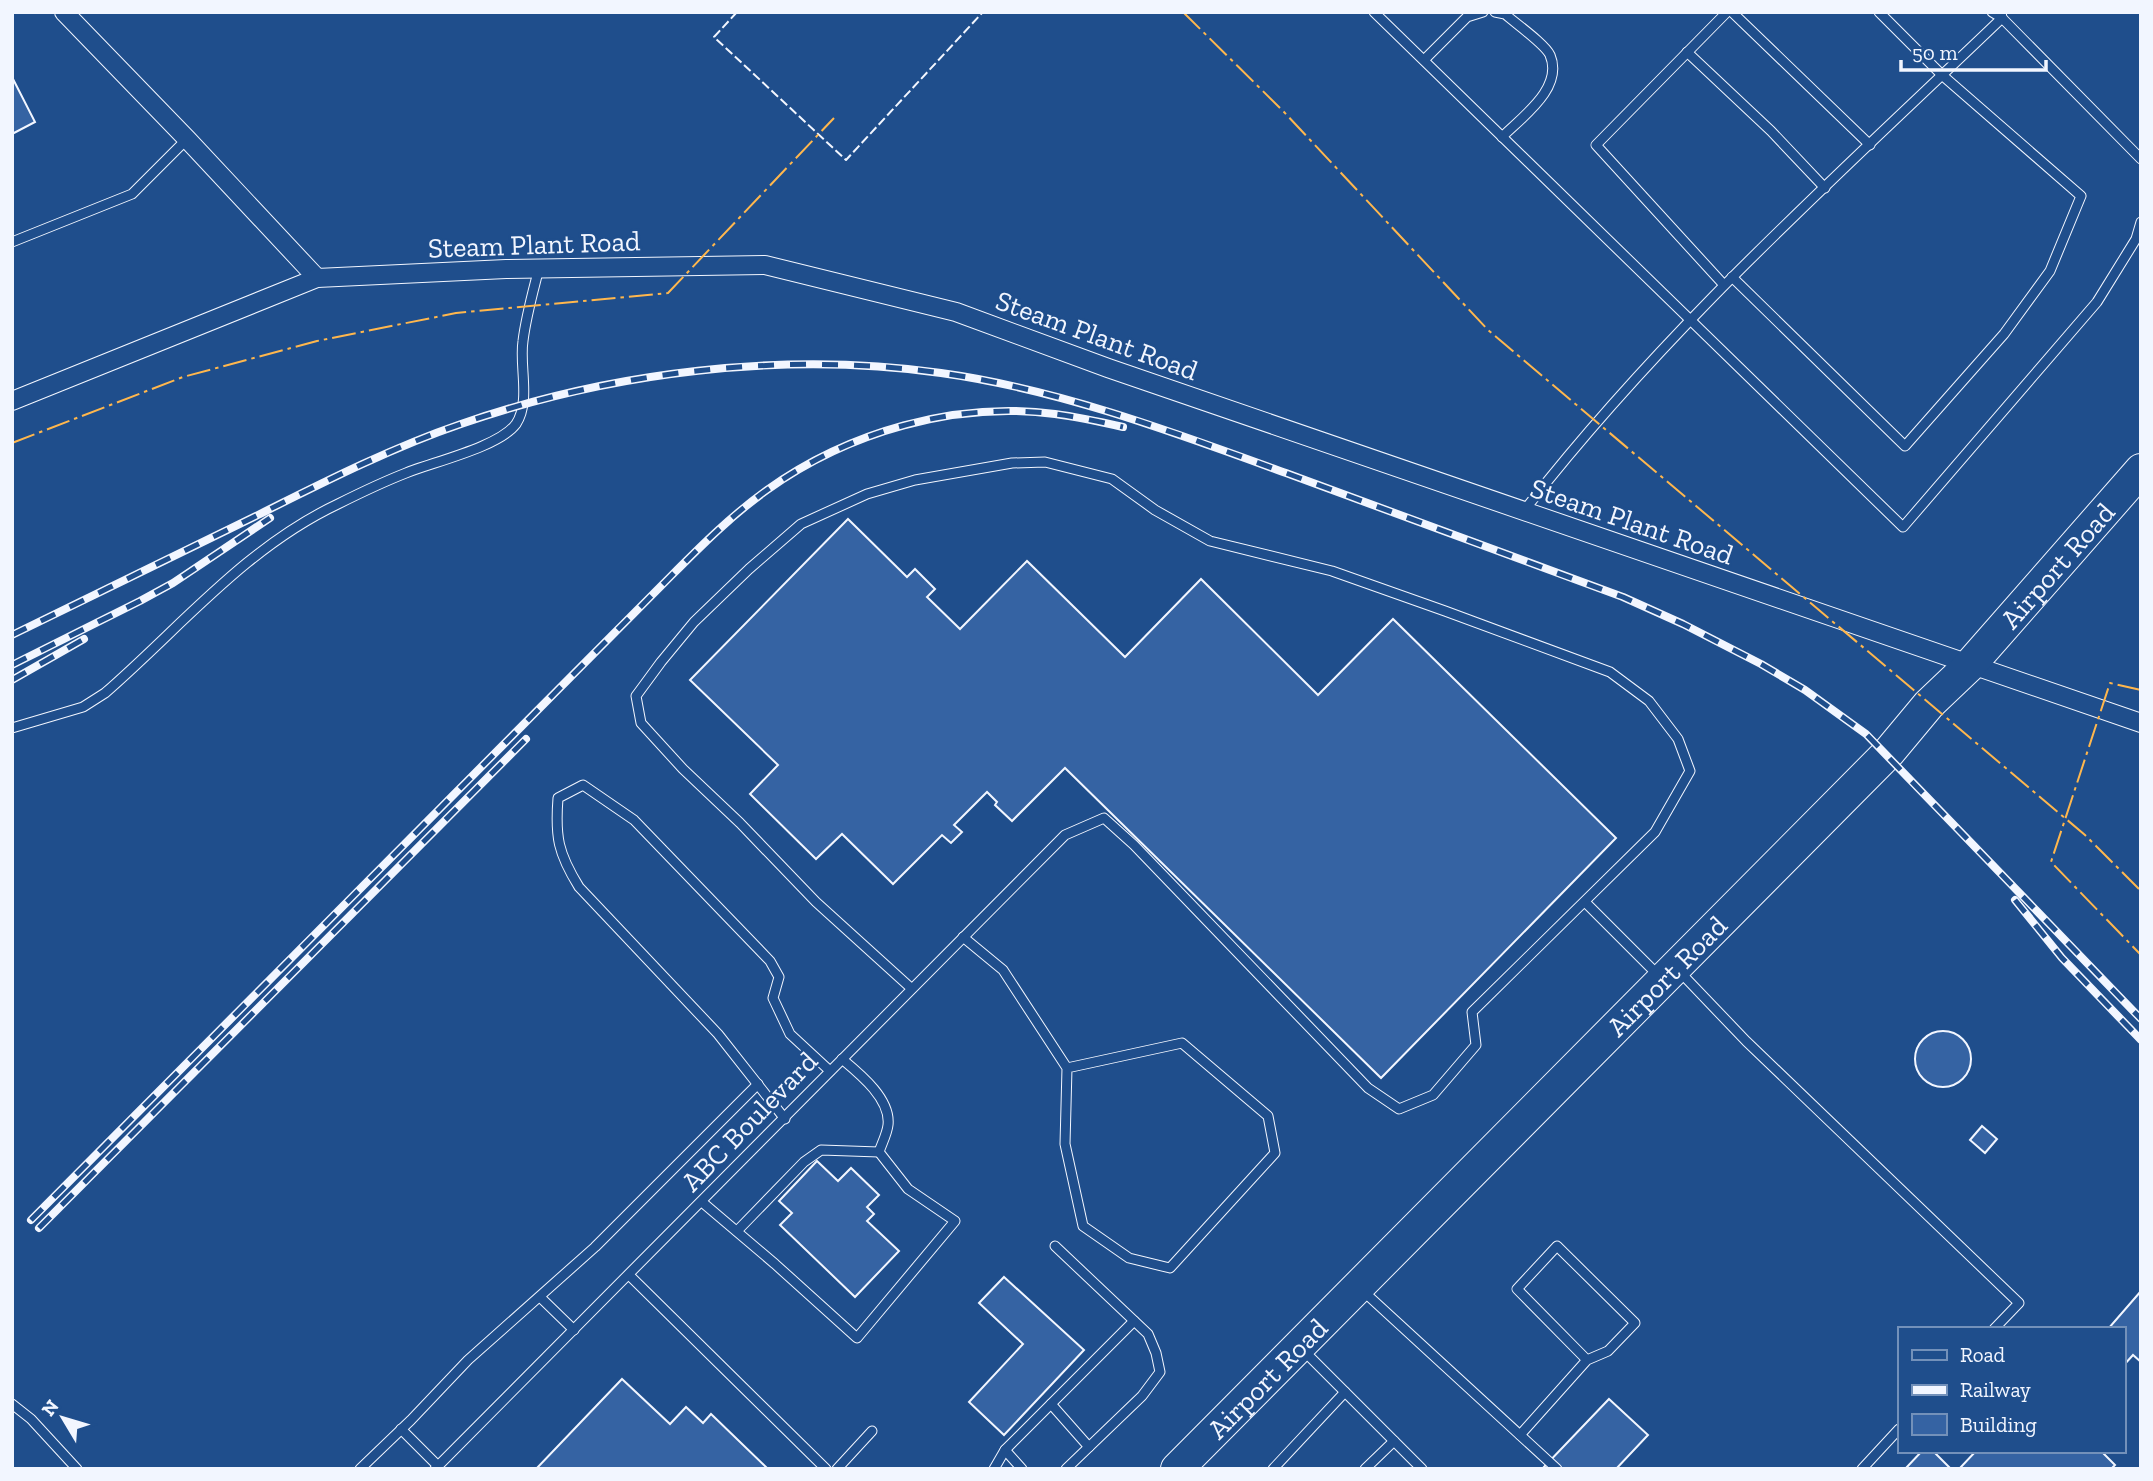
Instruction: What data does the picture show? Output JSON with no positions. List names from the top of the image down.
{
  "streets": {
    "highway": ["Airport Road"],
    "street": ["Steam Plant Road"],
    "lane": ["ABC Boulevard"]
  },
  "crossings": [
    ["Steam Plant Road", "Airport Road"]
  ],
  "legend": ["Road", "Railway", "Building"],
  "scale_bar": "50 m",
  "north": "top left"
}
